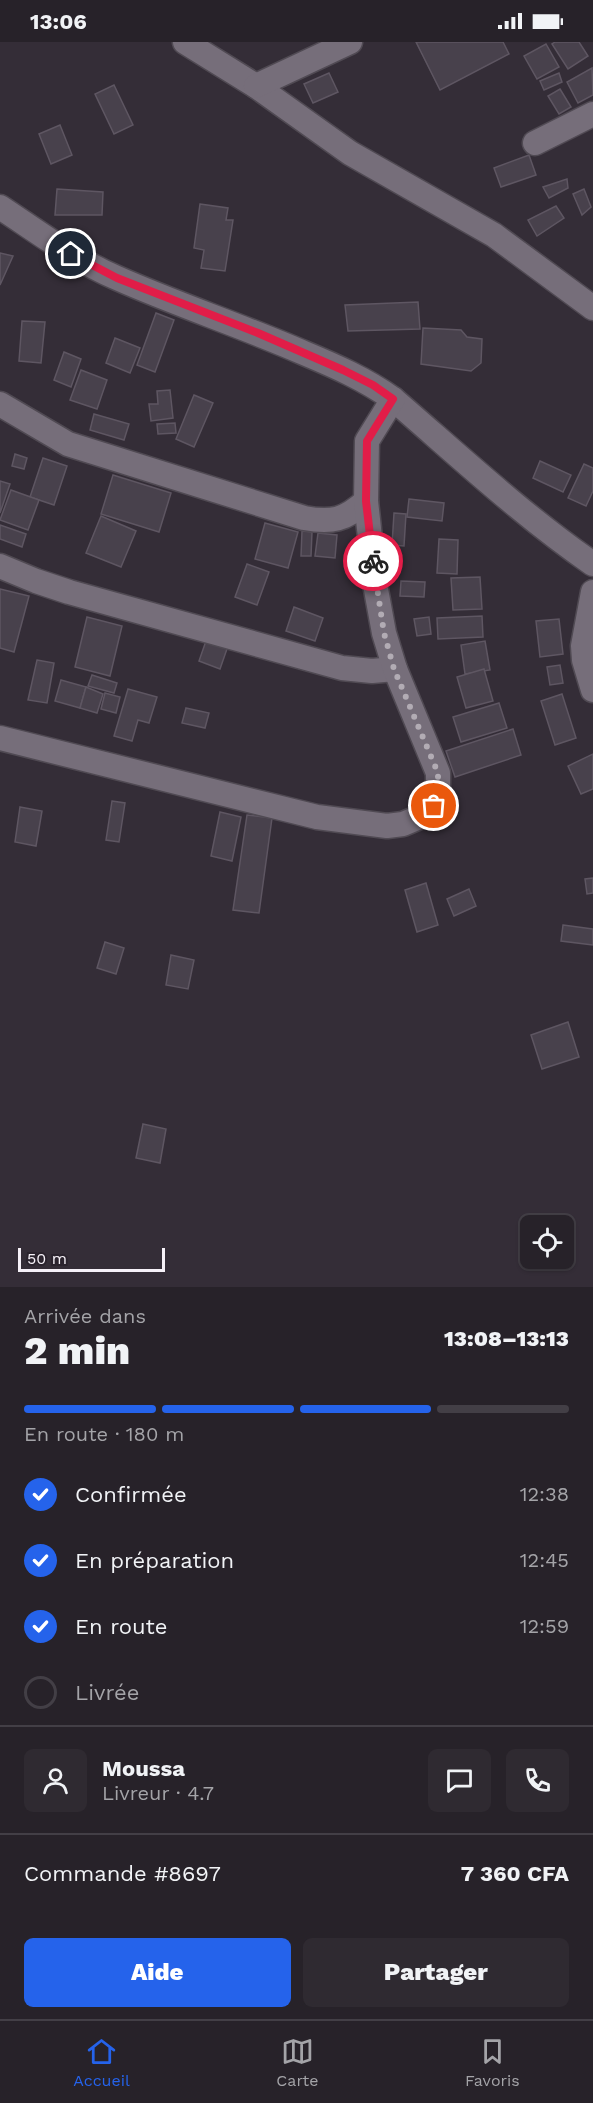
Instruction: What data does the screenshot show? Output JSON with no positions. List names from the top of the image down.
{
  "scale_bar": "50 m",
  "page": {
    "status": "13:06",
    "scale": "50 m",
    "heading": ["2 min", "Arrivée dans", "13:08–13:13"],
    "panel": [
      "Moussa",
      "Livreur · 4.7",
      "Commande #8697",
      "7 360 CFA"
    ],
    "bar": "En route · 180 m",
    "list": [
      ["Confirmée", "12:38"],
      ["En préparation", "12:45"],
      ["En route", "12:59"],
      "Livrée"
    ],
    "buttons": ["Aide", "Partager"],
    "tabs": ["Accueil", "Carte", "Favoris"]
  }
}
